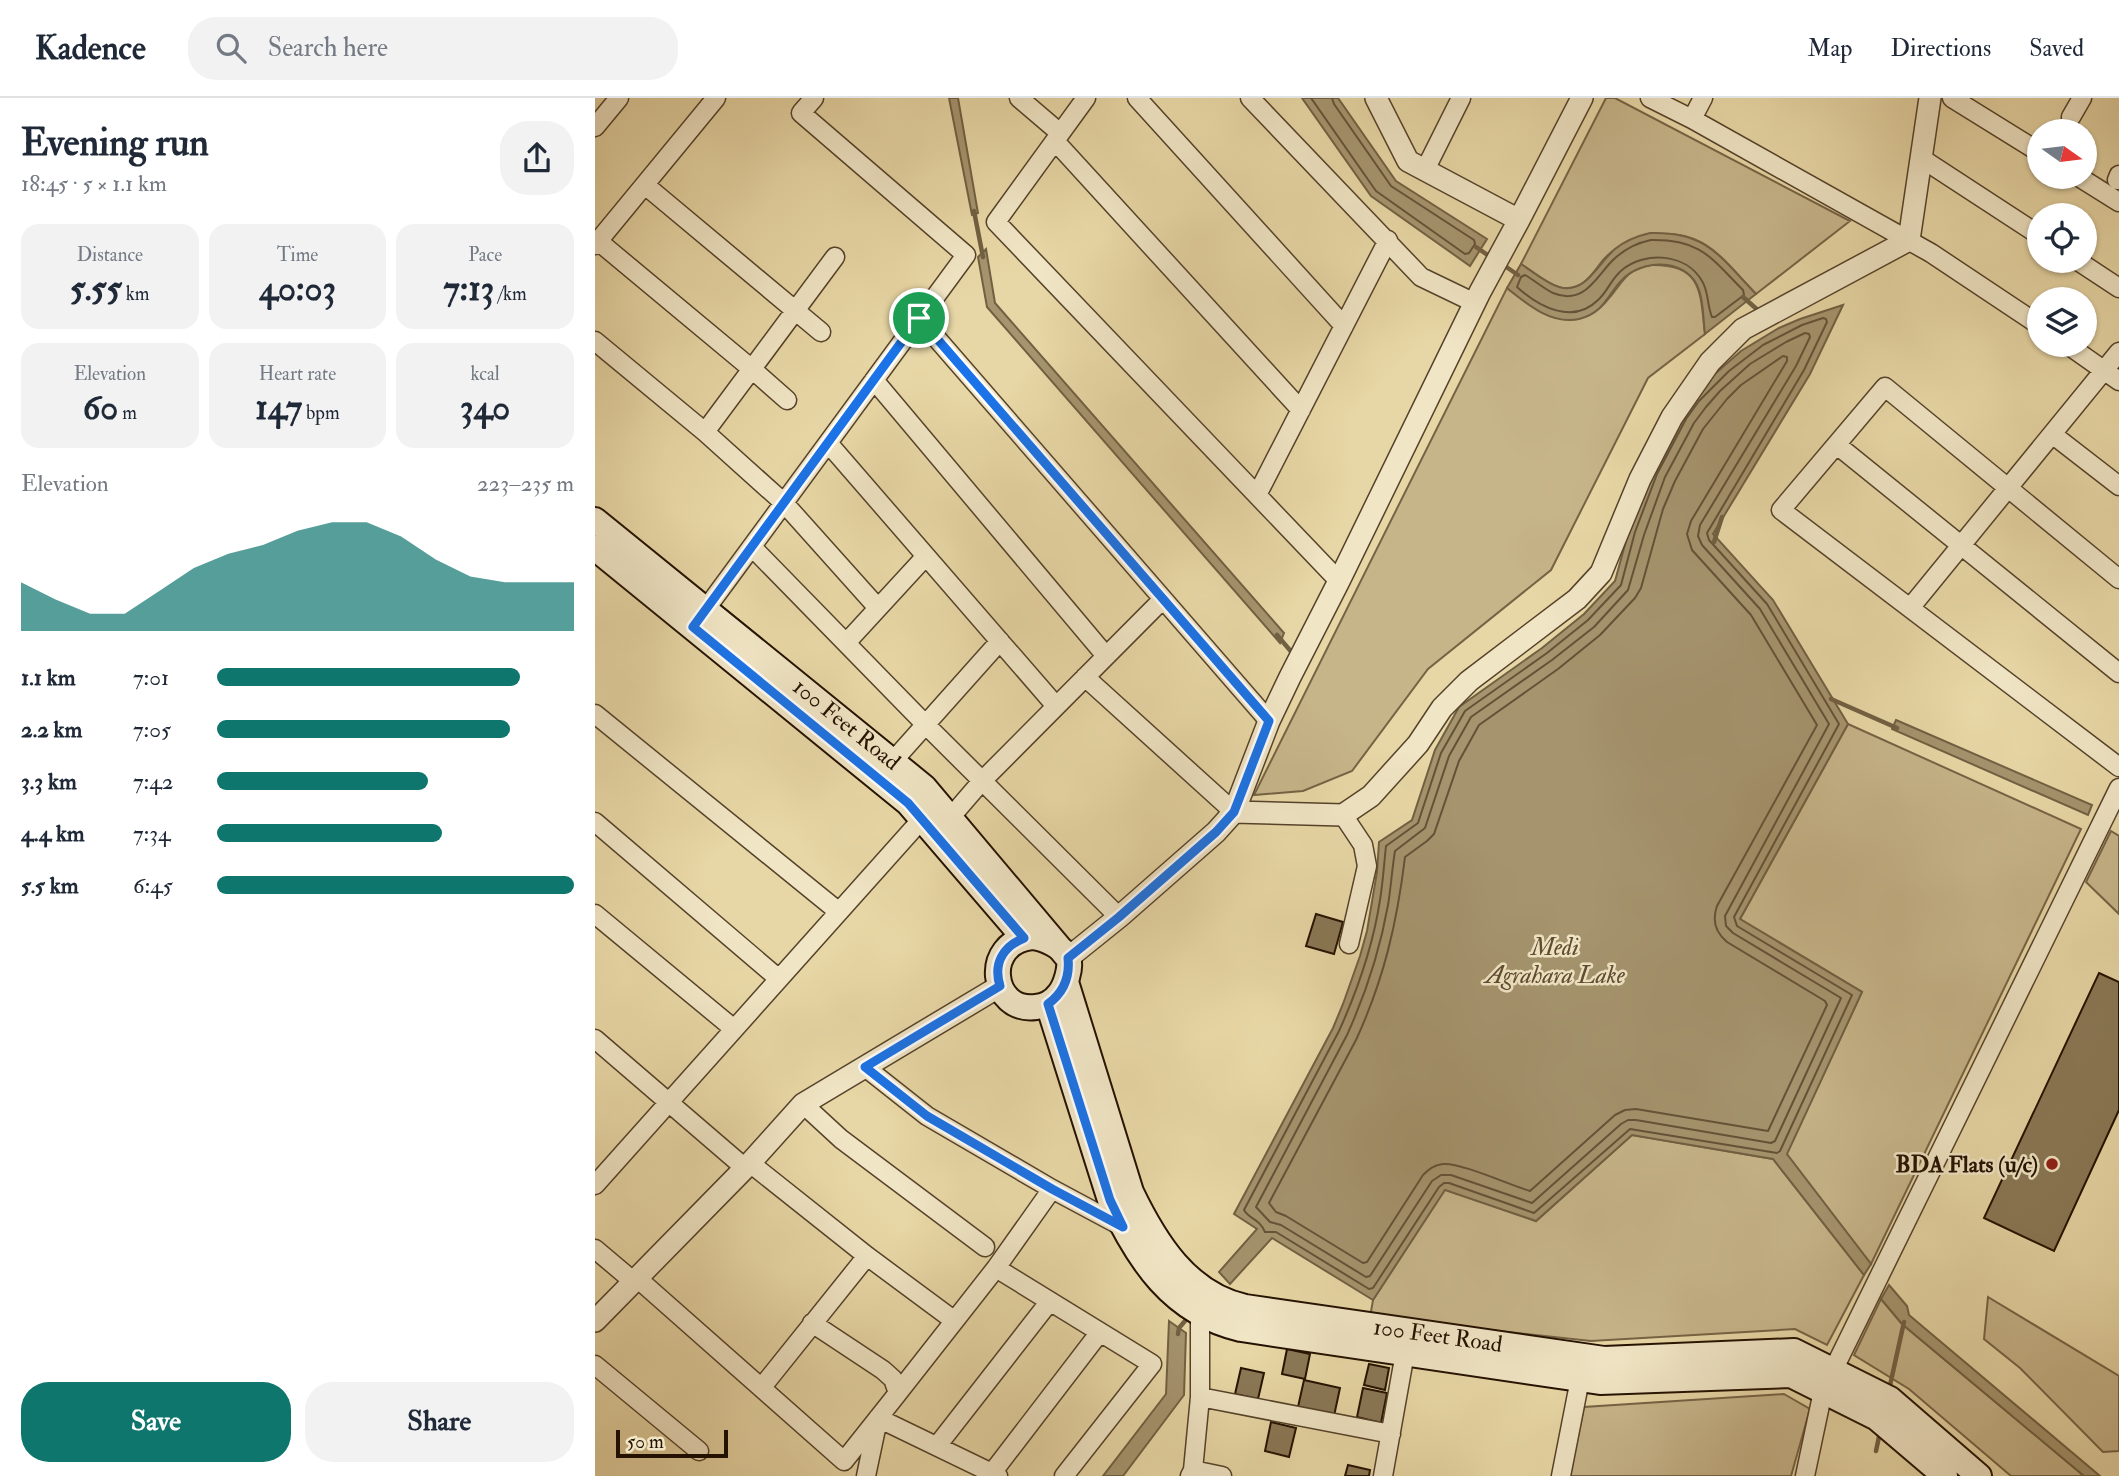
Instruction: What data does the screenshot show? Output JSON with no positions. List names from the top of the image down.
{
  "streets": {
    "main road": ["100 Feet Road"]
  },
  "water": ["Medi Agrahara Lake"],
  "places": ["BDA Flats (u/c)"],
  "scale_bar": "50 m",
  "north": "right",
  "page": {
    "header": "Kadence",
    "search": "Search here",
    "nav": ["Map", "Directions", "Saved"],
    "heading": ["Evening run", "18:45 · 5 × 1.1 km"],
    "stats": [
      ["Distance", "5.55 km"],
      ["Time", "40:03"],
      ["Pace", "7:13 /km"],
      ["Elevation", "60 m"],
      ["Heart rate", "147 bpm"],
      ["kcal", "340"]
    ],
    "chart": ["Elevation", "223–235 m"],
    "list": [
      {
        "name": "1.1 km",
        "note": "7:01"
      },
      {
        "name": "2.2 km",
        "note": "7:05"
      },
      {
        "name": "3.3 km",
        "note": "7:42"
      },
      {
        "name": "4.4 km",
        "note": "7:34"
      },
      {
        "name": "5.5 km",
        "note": "6:45"
      }
    ],
    "buttons": ["Save", "Share"],
    "scale": "50 m"
  }
}
